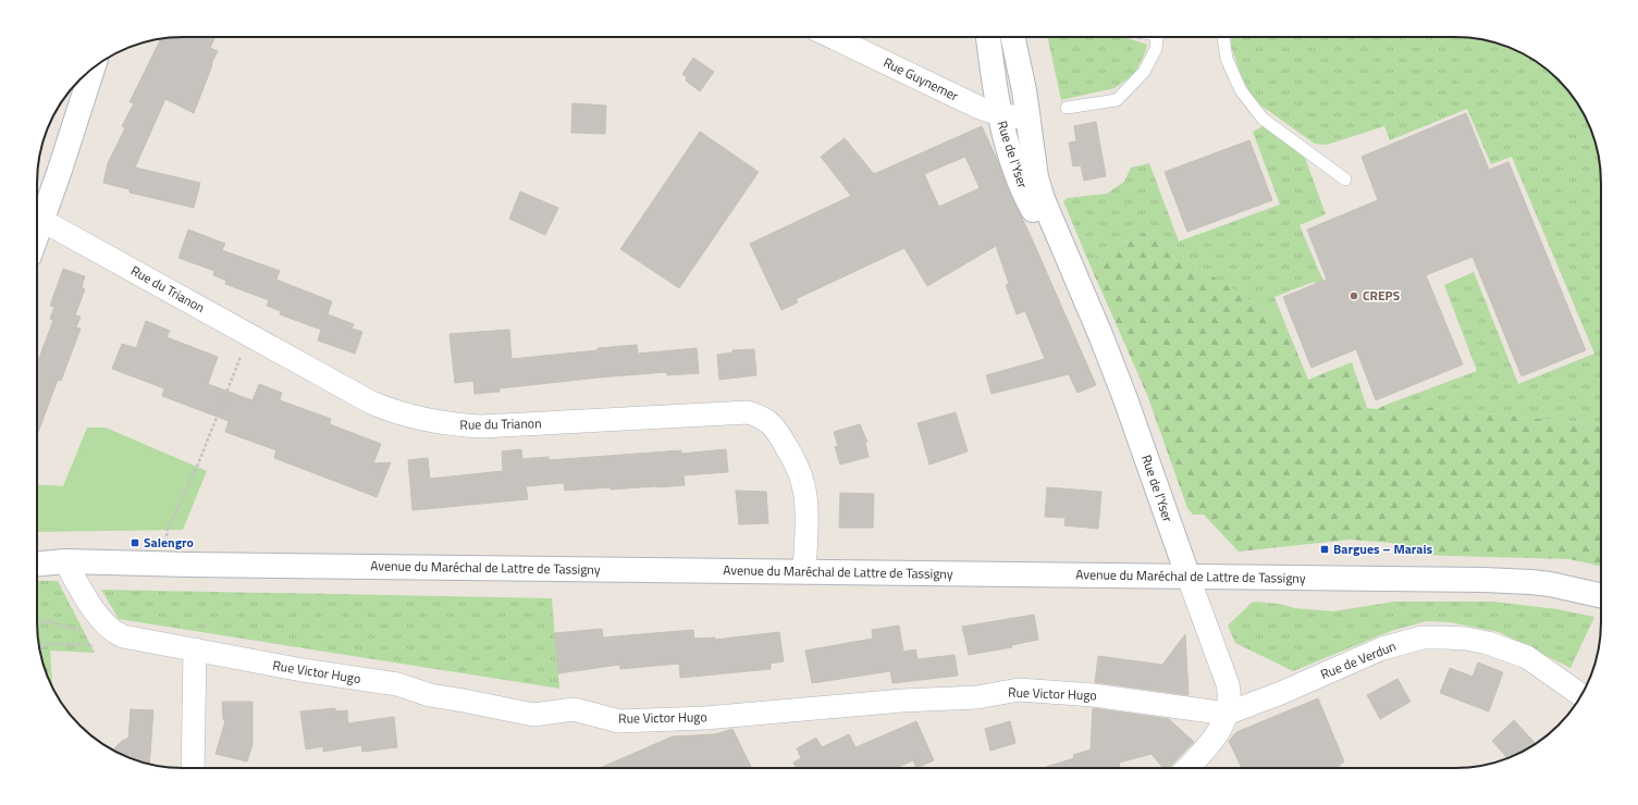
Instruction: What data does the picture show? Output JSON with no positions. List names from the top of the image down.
{
  "streets": {
    "main road": ["Rue de l'Yser", "Avenue du Maréchal de Lattre de Tassigny"],
    "street": [
      "Rue Guynemer",
      "Rue du Trianon",
      "Rue de Verdun",
      "Rue Victor Hugo"
    ]
  },
  "crossings": [
    ["Rue Guynemer", "Rue de l'Yser"],
    ["Rue de l'Yser", "Avenue du Maréchal de Lattre de Tassigny"],
    ["Rue de l'Yser", "Rue de Verdun"],
    ["Rue de l'Yser", "Rue Victor Hugo"],
    ["Rue du Trianon", "Avenue du Maréchal de Lattre de Tassigny"],
    ["Avenue du Maréchal de Lattre de Tassigny", "Rue Victor Hugo"],
    ["Rue de Verdun", "Rue Victor Hugo"]
  ],
  "places": {
    "other": ["CREPS"],
    "transit": ["Salengro", "Bargues – Marais"]
  }
}
